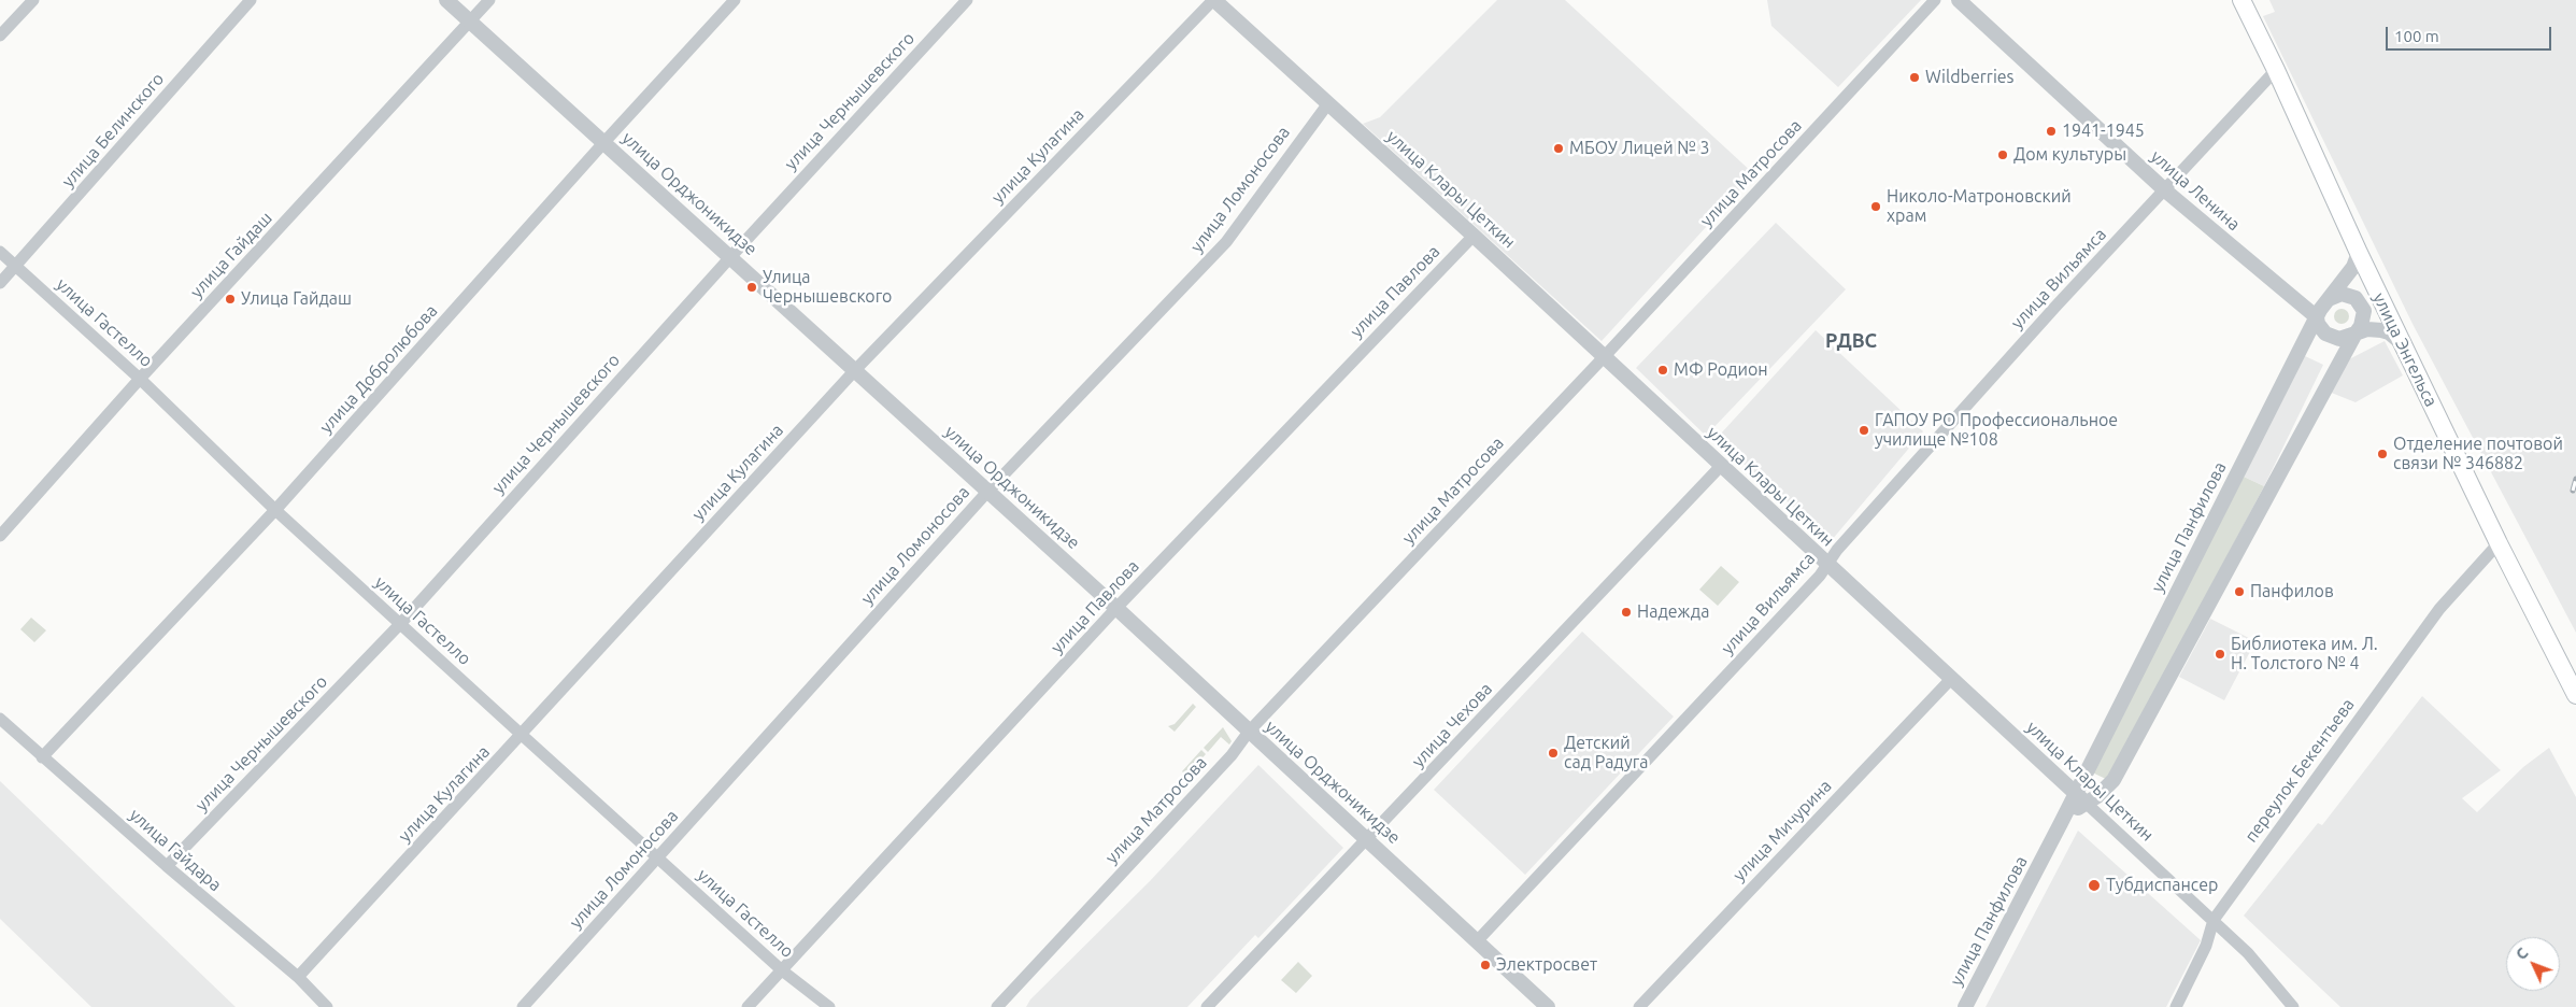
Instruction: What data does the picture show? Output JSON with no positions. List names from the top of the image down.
{
  "streets": {
    "main road": ["улица Энгельса"],
    "street": [
      "улица Чернышевского",
      "улица Белинского",
      "улица Кулагина",
      "улица Матросова",
      "улица Ломоносова",
      "улица Клары Цеткин",
      "улица Ленина",
      "улица Орджоникидзе",
      "улица Гайдаш",
      "улица Вильямса",
      "улица Павлова",
      "улица Гастелло",
      "улица Добролюбова",
      "улица Панфилова",
      "улица Чехова",
      "переулок Бекентьева",
      "улица Мичурина",
      "улица Гайдара"
    ]
  },
  "crossings": [
    ["улица Чернышевского", "улица Орджоникидзе"],
    ["улица Чернышевского", "улица Гастелло"],
    ["улица Чернышевского", "улица Гайдара"],
    ["улица Белинского", "улица Гастелло"],
    ["улица Кулагина", "улица Клары Цеткин"],
    ["улица Кулагина", "улица Орджоникидзе"],
    ["улица Кулагина", "улица Гастелло"],
    ["улица Кулагина", "улица Гайдара"],
    ["улица Матросова", "улица Клары Цеткин"],
    ["улица Матросова", "улица Орджоникидзе"],
    ["улица Ломоносова", "улица Клары Цеткин"],
    ["улица Ломоносова", "улица Орджоникидзе"],
    ["улица Ломоносова", "улица Гастелло"],
    ["улица Клары Цеткин", "улица Вильямса"],
    ["улица Клары Цеткин", "улица Павлова"],
    ["улица Клары Цеткин", "улица Панфилова"],
    ["улица Клары Цеткин", "улица Чехова"],
    ["улица Клары Цеткин", "переулок Бекентьева"],
    ["улица Клары Цеткин", "улица Мичурина"],
    ["улица Ленина", "улица Вильямса"],
    ["улица Ленина", "улица Панфилова"],
    ["улица Орджоникидзе", "улица Гайдаш"],
    ["улица Орджоникидзе", "улица Вильямса"],
    ["улица Орджоникидзе", "улица Павлова"],
    ["улица Орджоникидзе", "улица Добролюбова"],
    ["улица Орджоникидзе", "улица Чехова"],
    ["улица Гайдаш", "улица Гастелло"],
    ["улица Вильямса", "улица Энгельса"],
    ["улица Павлова", "улица Гастелло"],
    ["улица Гастелло", "улица Добролюбова"],
    ["улица Энгельса", "улица Панфилова"],
    ["улица Энгельса", "переулок Бекентьева"],
    ["улица Добролюбова", "улица Гайдара"]
  ],
  "districts": ["РДВС"],
  "places": [
    "Wildberries",
    "1941-1945",
    "МБОУ Лицей № 3",
    "Дом культуры",
    "Николо-Матроновский храм",
    "Улица Чернышевского",
    "Улица Гайдаш",
    "МФ Родион",
    "ГАПОУ РО Профессиональное училище №108",
    "Отделение почтовой связи № 346882",
    "Панфилов",
    "Надежда",
    "Библиотека им. Л. Н. Толстого № 4",
    "Детский сад Радуга",
    "Тубдиспансер",
    "Электросвет"
  ],
  "scale_bar": "100 m",
  "north": "top left"
}
